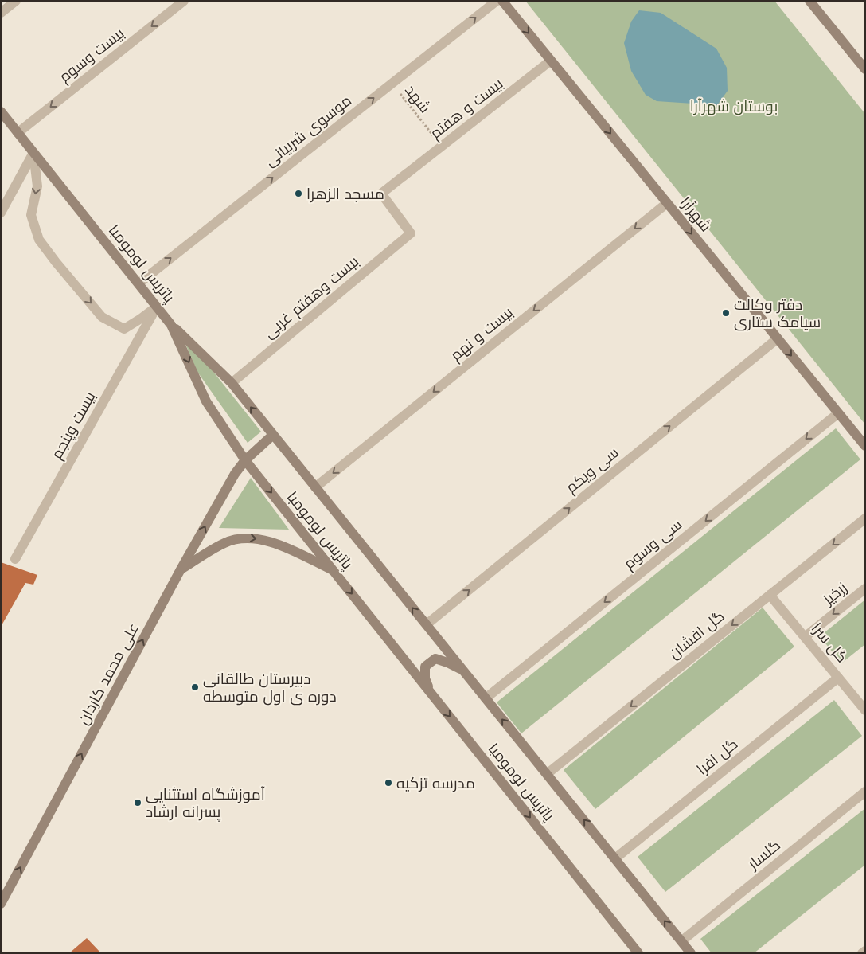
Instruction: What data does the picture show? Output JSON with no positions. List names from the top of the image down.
{
  "streets": {
    "main road": ["شهرآرا", "پاتریس لومومبا", "علی محمد کاردان"],
    "street": [
      "بیست وسوم",
      "بیست و هفتم",
      "موسوی شربیانی",
      "بیست وهفتم غربی",
      "بیست و نهم",
      "بیست وپنجم",
      "سی ویکم",
      "سی وسوم",
      "زرخیز",
      "گل افشان",
      "گل سرا",
      "گل افرا",
      "گلسار"
    ],
    "path": ["شهد"]
  },
  "crossings": [
    ["بیست وسوم", "پاتریس لومومبا"],
    ["شهد", "بیست و هفتم"],
    ["شهد", "موسوی شربیانی"],
    ["بیست و هفتم", "شهرآرا"],
    ["بیست و هفتم", "بیست وهفتم غربی"],
    ["موسوی شربیانی", "پاتریس لومومبا"],
    ["شهرآرا", "بیست و نهم"],
    ["شهرآرا", "سی ویکم"],
    ["شهرآرا", "سی وسوم"],
    ["پاتریس لومومبا", "بیست وهفتم غربی"],
    ["پاتریس لومومبا", "بیست و نهم"],
    ["پاتریس لومومبا", "بیست وپنجم"],
    ["پاتریس لومومبا", "سی ویکم"],
    ["پاتریس لومومبا", "سی وسوم"],
    ["پاتریس لومومبا", "گل افشان"],
    ["پاتریس لومومبا", "علی محمد کاردان"],
    ["پاتریس لومومبا", "گل افرا"],
    ["پاتریس لومومبا", "گلسار"],
    ["زرخیز", "گل سرا"],
    ["گل افشان", "گل سرا"],
    ["گل سرا", "گل افرا"]
  ],
  "one_way": [
    "بیست وسوم",
    "موسوی شربیانی",
    "شهرآرا",
    "بیست و نهم",
    "سی ویکم",
    "سی وسوم",
    "زرخیز",
    "گل افشان",
    "علی محمد کاردان"
  ],
  "parks": ["بوستان شهرآرا"],
  "places": [
    "مسجد الزهرا",
    "دفتر وکالت سیامک ستاری",
    "دبیرستان طالقانی دوره ی اول متوسطه",
    "مدرسه تزکیه",
    "آموزشگاه استثنایی پسرانه ارشاد"
  ]
}
